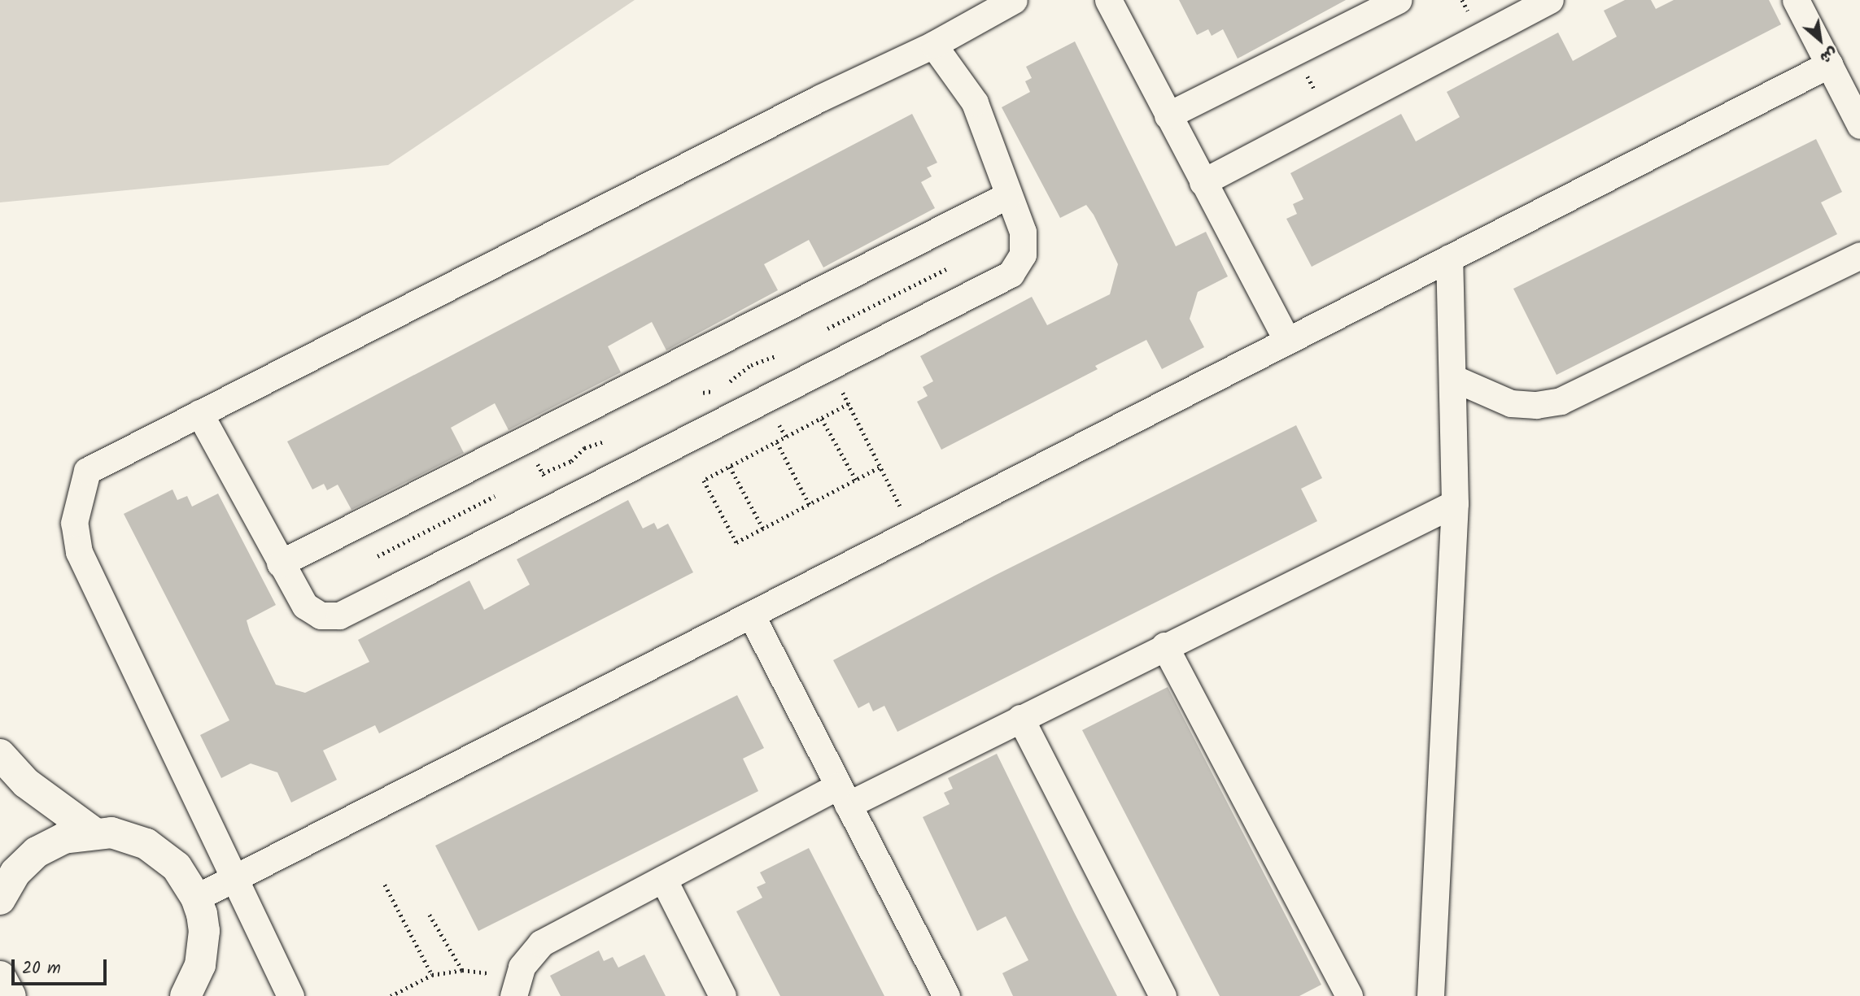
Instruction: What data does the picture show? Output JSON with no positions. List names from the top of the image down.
{
  "scale_bar": "20 m",
  "north": "bottom right"
}
